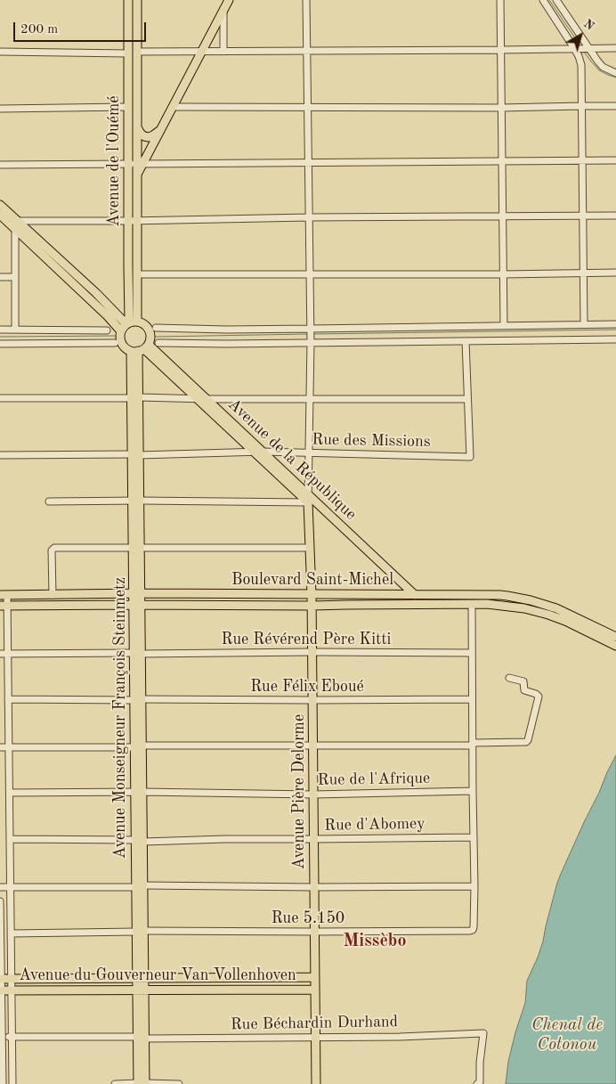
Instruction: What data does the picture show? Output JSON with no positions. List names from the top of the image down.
{
  "streets": {
    "main road": [
      "Avenue de l'Ouémé",
      "Avenue de la République",
      "Boulevard Saint-Michel",
      "Avenue Monseigneur François Steinmetz",
      "Avenue Pière Delorme",
      "Avenue du Gouverneur Van Vollenhoven"
    ],
    "street": [
      "Rue des Missions",
      "Rue Révérend Père Kitti",
      "Rue Félix Eboué",
      "Rue de l'Afrique",
      "Rue d'Abomey",
      "Rue 5.150",
      "Rue Béchardin Durhand"
    ]
  },
  "crossings": [
    ["Avenue de l'Ouémé", "Avenue de la République"],
    ["Avenue de l'Ouémé", "Avenue Monseigneur François Steinmetz"],
    ["Rue des Missions", "Avenue de la République"],
    ["Rue des Missions", "Avenue Monseigneur François Steinmetz"],
    ["Avenue de la République", "Boulevard Saint-Michel"],
    ["Avenue de la République", "Avenue Monseigneur François Steinmetz"],
    ["Avenue de la République", "Avenue Pière Delorme"],
    ["Boulevard Saint-Michel", "Avenue Monseigneur François Steinmetz"],
    ["Boulevard Saint-Michel", "Avenue Pière Delorme"],
    ["Rue Révérend Père Kitti", "Avenue Monseigneur François Steinmetz"],
    ["Rue Révérend Père Kitti", "Avenue Pière Delorme"],
    ["Rue Félix Eboué", "Avenue Monseigneur François Steinmetz"],
    ["Rue Félix Eboué", "Avenue Pière Delorme"],
    ["Avenue Monseigneur François Steinmetz", "Rue de l'Afrique"],
    ["Avenue Monseigneur François Steinmetz", "Rue d'Abomey"],
    ["Avenue Monseigneur François Steinmetz", "Rue 5.150"],
    ["Avenue Monseigneur François Steinmetz", "Avenue du Gouverneur Van Vollenhoven"],
    ["Avenue Monseigneur François Steinmetz", "Rue Béchardin Durhand"],
    ["Rue de l'Afrique", "Avenue Pière Delorme"],
    ["Avenue Pière Delorme", "Rue d'Abomey"],
    ["Avenue Pière Delorme", "Rue 5.150"],
    ["Avenue Pière Delorme", "Avenue du Gouverneur Van Vollenhoven"],
    ["Avenue Pière Delorme", "Rue Béchardin Durhand"]
  ],
  "districts": ["Missèbo"],
  "water": ["Chenal de Cotonou"],
  "scale_bar": "200 m",
  "north": "top right"
}
